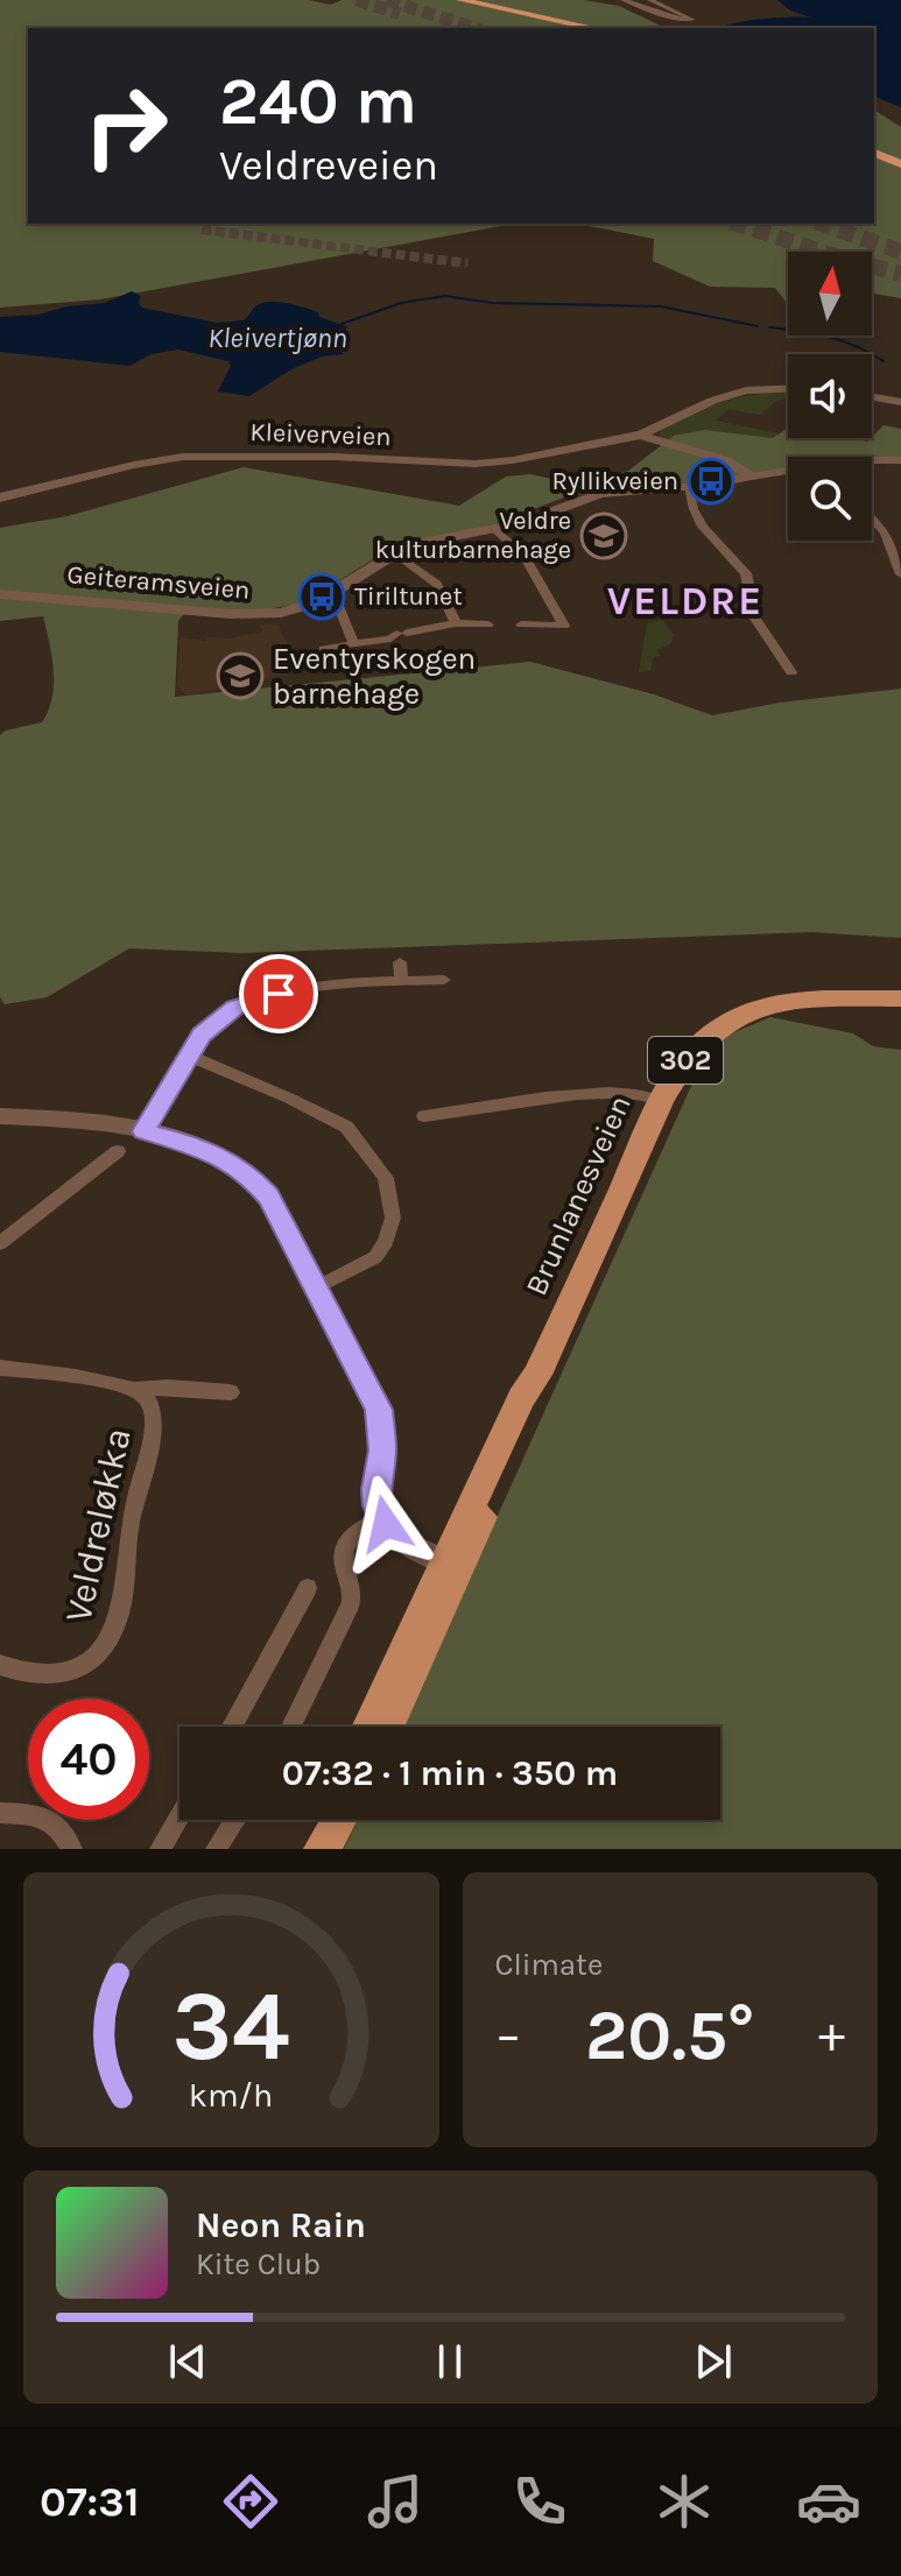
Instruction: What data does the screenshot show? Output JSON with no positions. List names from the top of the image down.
{
  "streets": {
    "main road": ["302", "Brunlanesveien"],
    "street": ["Kleiverveien", "Geiteramsveien", "Veldreløkka"]
  },
  "districts": ["VELDRE"],
  "water": ["Kleivertjønn"],
  "places": {
    "bus stop": ["Ryllikveien", "Tiriltunet"],
    "school or university": ["Veldre kulturbarnehage", "Eventyrskogen barnehage"]
  },
  "north": "top",
  "page": {
    "turn": ["240 m", "Veldreveien"],
    "limit": "40",
    "trip": "07:32 · 1 min · 350 m",
    "tile": "Climate",
    "heat": ["−", "20.5°", "+"],
    "song": ["Neon Rain", "Kite Club"],
    "tabs": "07:31",
    "gauge": ["34", "km/h"]
  }
}
